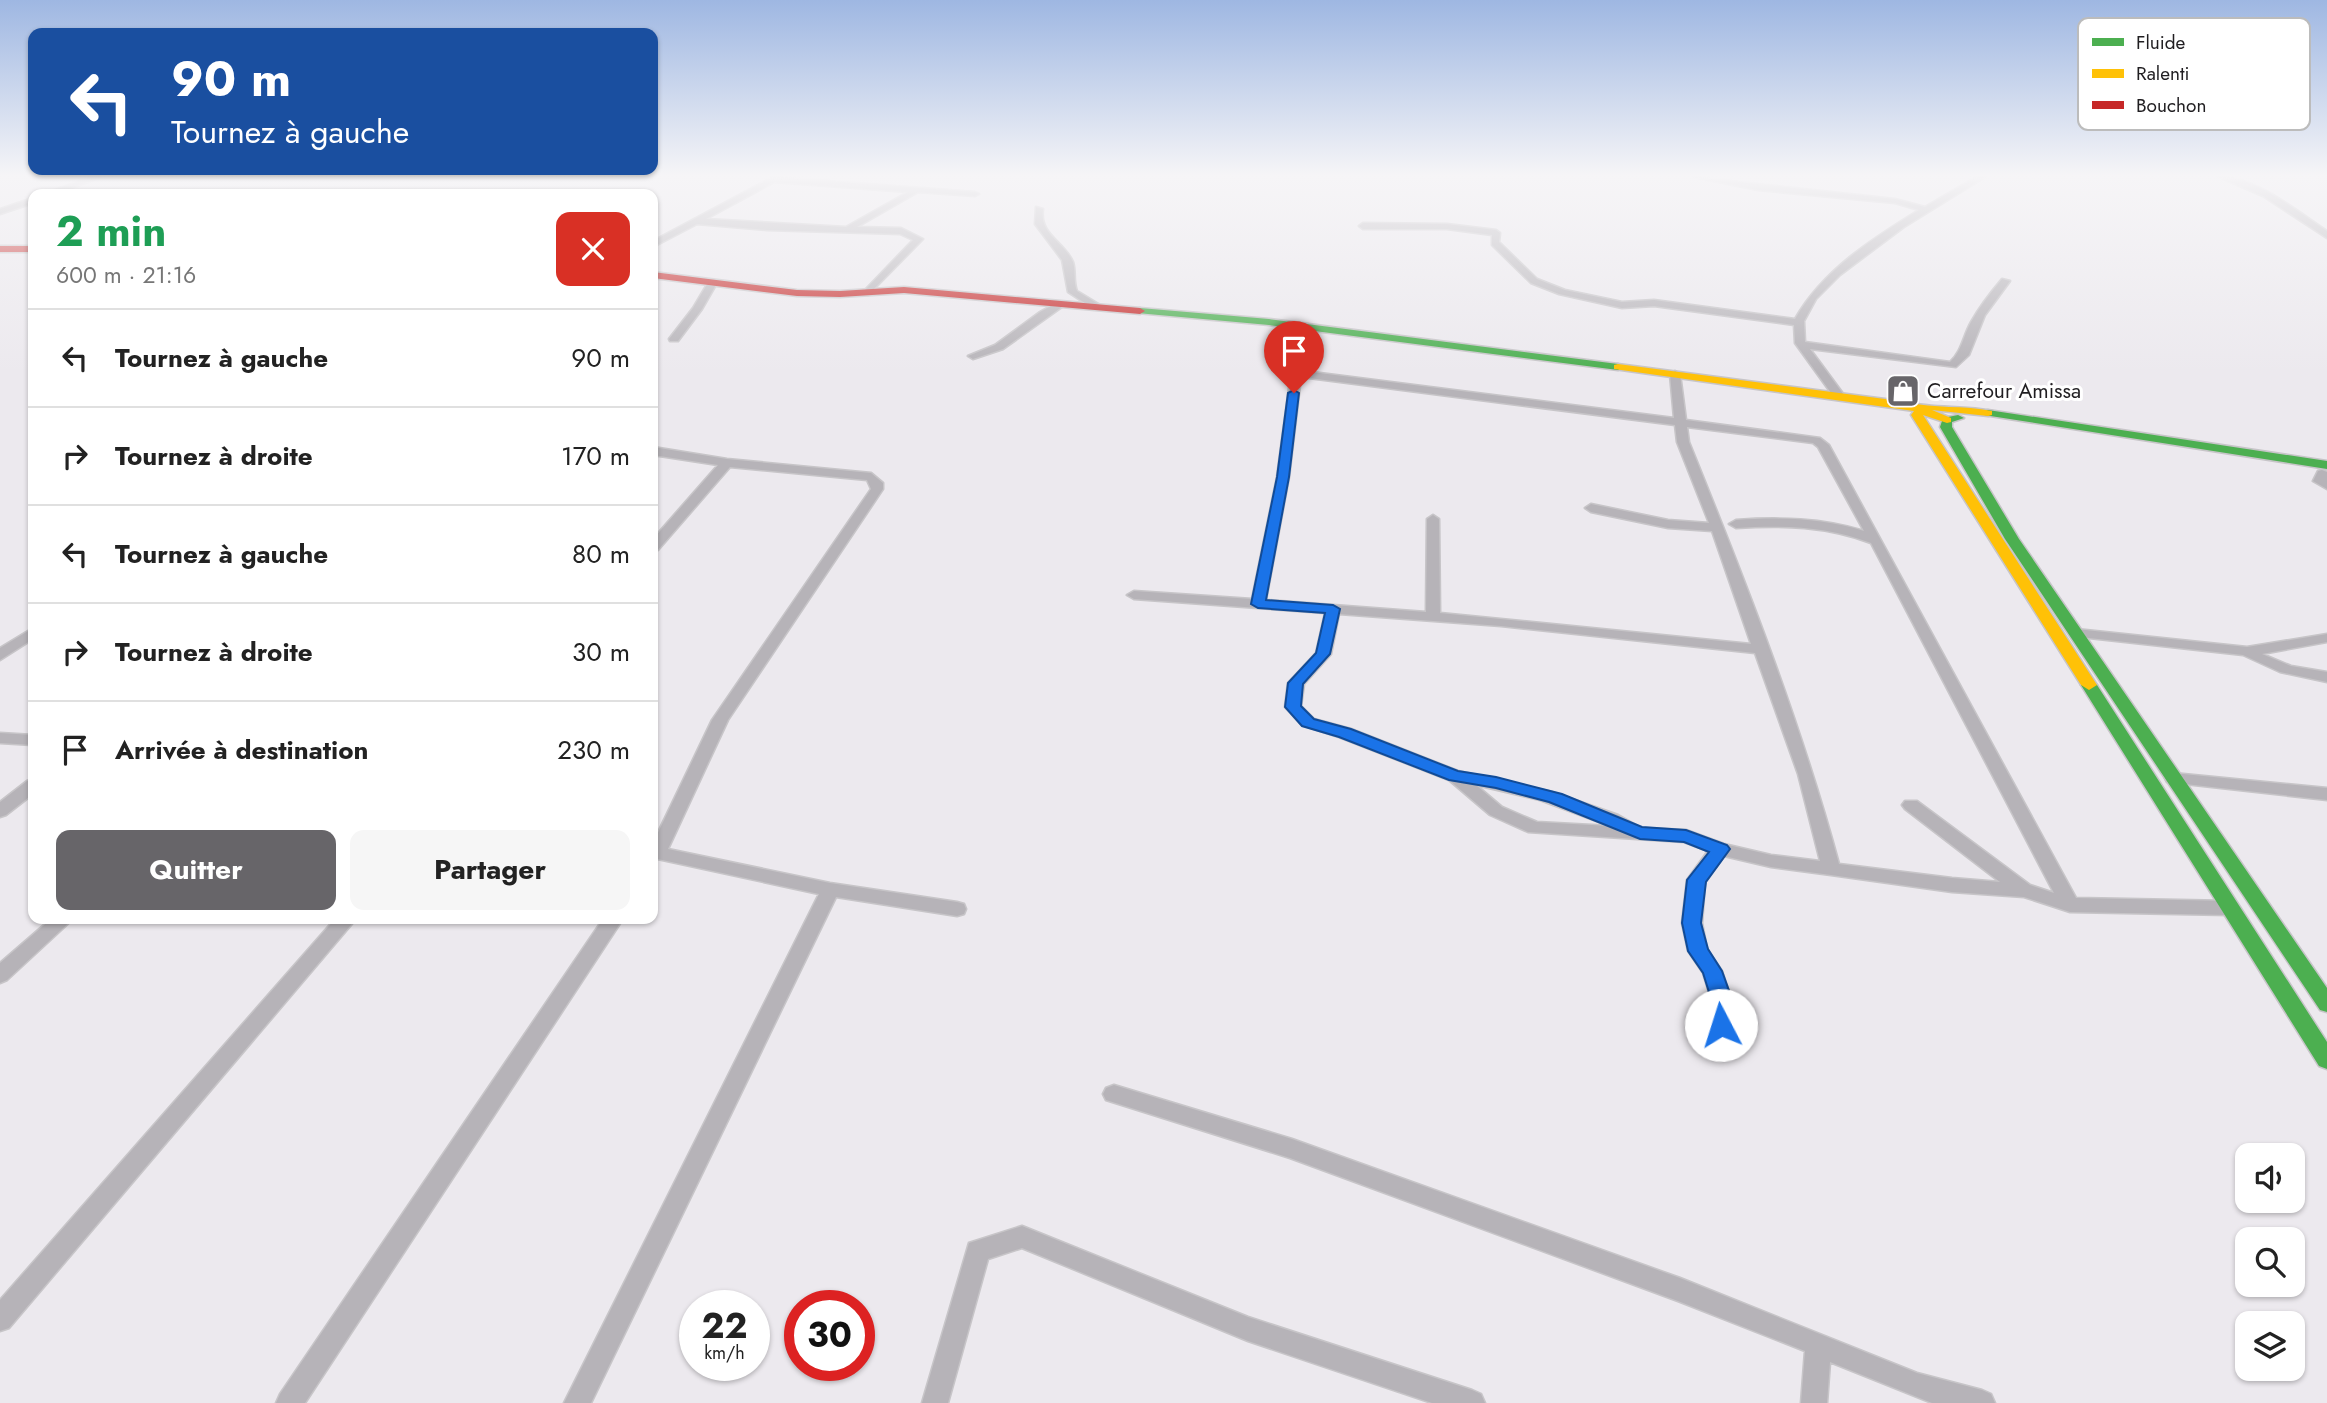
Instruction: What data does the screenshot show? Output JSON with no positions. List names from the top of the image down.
{
  "places": {
    "shop": ["Carrefour Amissa"]
  },
  "legend": ["Fluide", "Ralenti", "Bouchon"],
  "page": {
    "turn": ["90 m", "Tournez à gauche"],
    "heading": ["2 min", "600 m · 21:16"],
    "list": [
      {
        "name": "Tournez à gauche",
        "value": "90 m"
      },
      {
        "name": "Tournez à droite",
        "value": "170 m"
      },
      {
        "name": "Tournez à gauche",
        "value": "80 m"
      },
      {
        "name": "Tournez à droite",
        "value": "30 m"
      },
      {
        "name": "Arrivée à destination",
        "value": "230 m"
      }
    ],
    "buttons": ["Quitter", "Partager"],
    "speed": "22 km/h",
    "limit": "30"
  }
}
